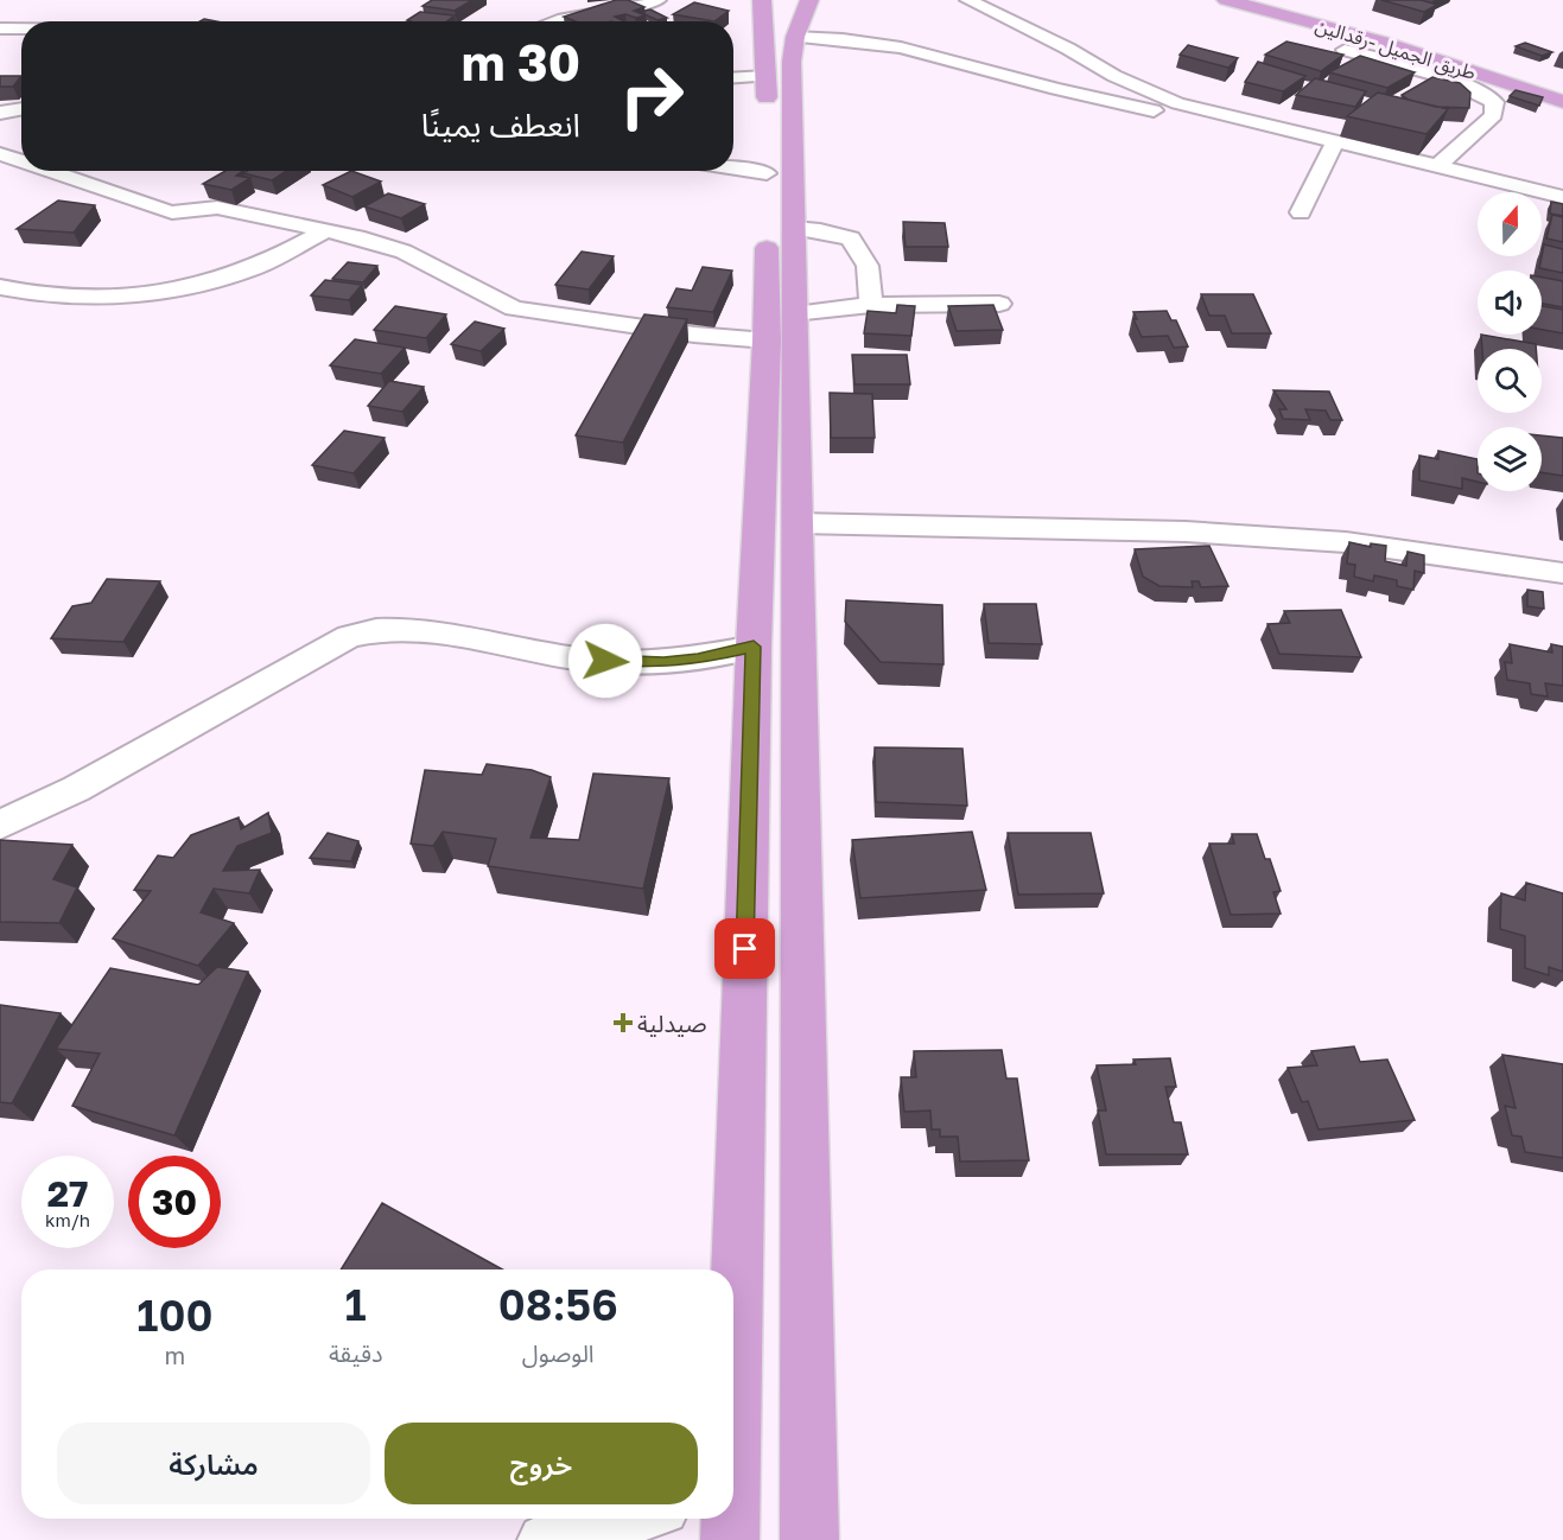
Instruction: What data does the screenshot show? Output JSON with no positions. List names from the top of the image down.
{
  "streets": {
    "main road": ["طريق الجميل -رقدالين"]
  },
  "places": {
    "health": ["صيدلية"]
  },
  "north": "top",
  "page": {
    "turn": ["30 m", "انعطف يمينًا"],
    "speed": "27 km/h",
    "limit": "30",
    "eta": [
      "08:56",
      "الوصول",
      "1",
      "دقيقة",
      "100",
      "m"
    ],
    "buttons": ["خروج", "مشاركة"]
  }
}
